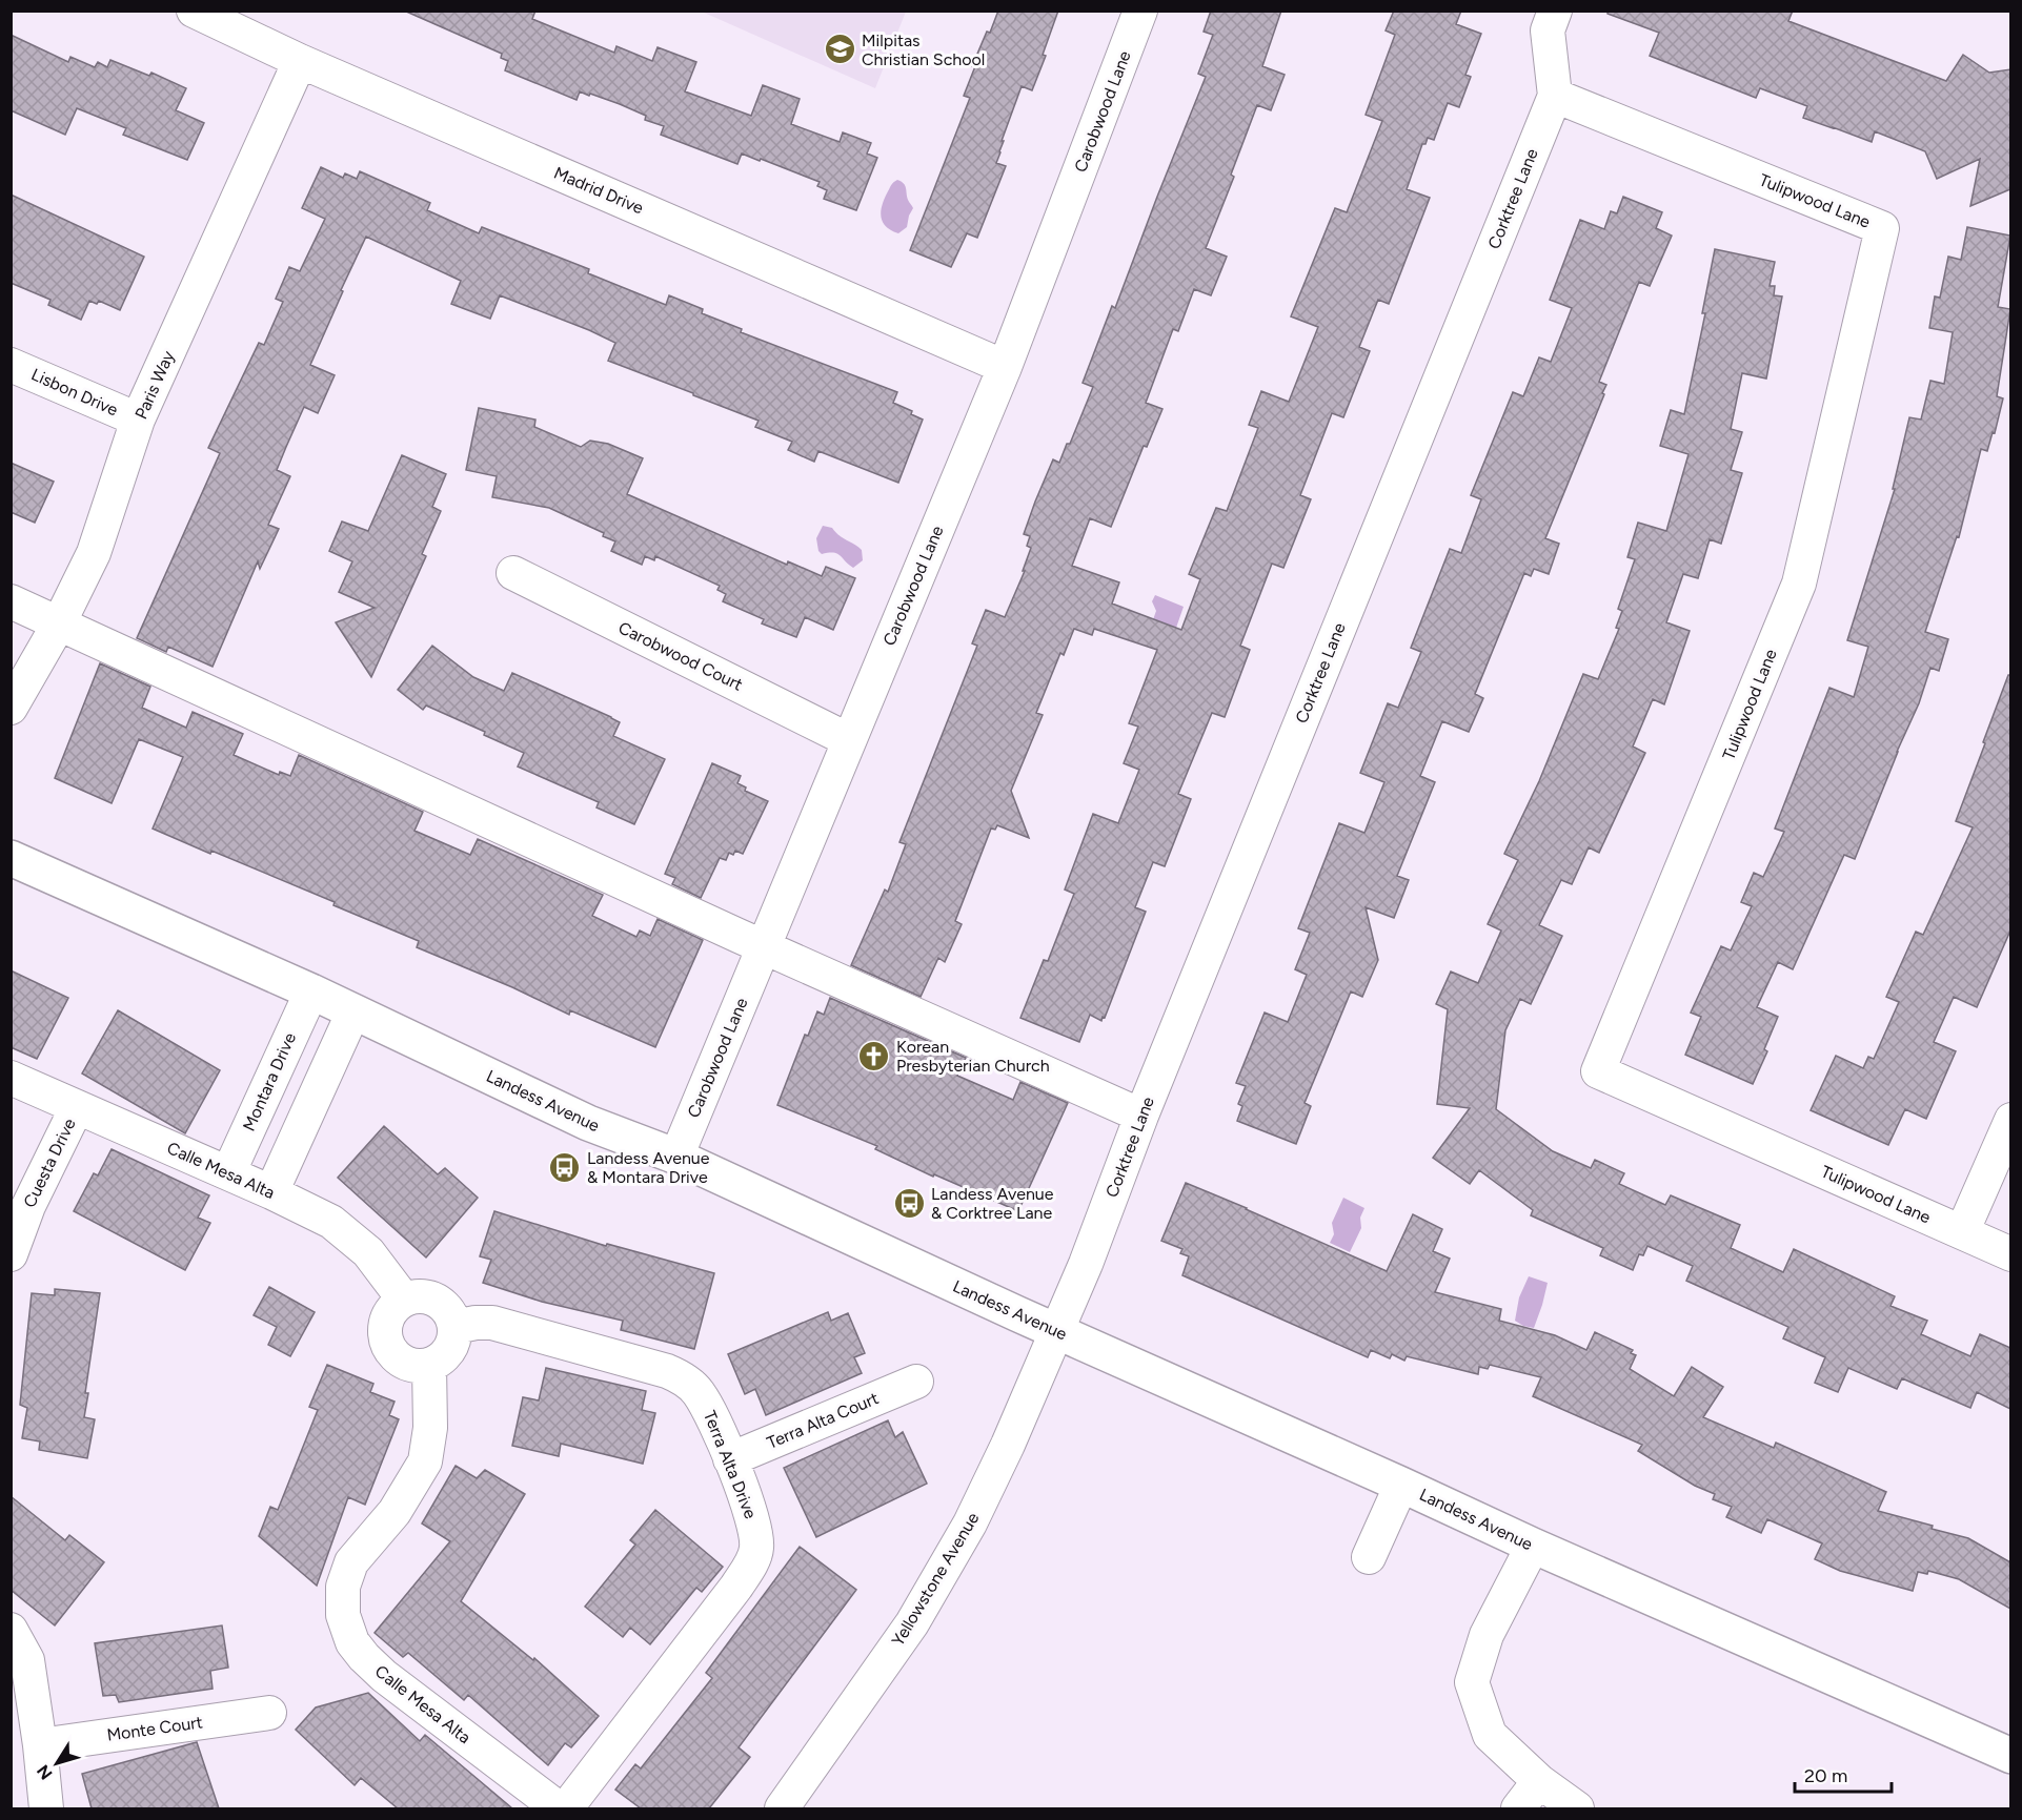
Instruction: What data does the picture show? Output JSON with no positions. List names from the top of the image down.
{
  "streets": {
    "main road": ["Landess Avenue"],
    "street": [
      "Carobwood Lane",
      "Madrid Drive",
      "Corktree Lane",
      "Tulipwood Lane",
      "Paris Way",
      "Lisbon Drive",
      "Carobwood Court",
      "Montara Drive",
      "Cuesta Drive",
      "Calle Mesa Alta",
      "Terra Alta Court",
      "Terra Alta Drive",
      "Yellowstone Avenue",
      "Monte Court"
    ]
  },
  "crossings": [
    ["Carobwood Lane", "Madrid Drive"],
    ["Carobwood Lane", "Carobwood Court"],
    ["Carobwood Lane", "Landess Avenue"],
    ["Madrid Drive", "Paris Way"],
    ["Corktree Lane", "Tulipwood Lane"],
    ["Corktree Lane", "Landess Avenue"],
    ["Corktree Lane", "Yellowstone Avenue"],
    ["Paris Way", "Lisbon Drive"],
    ["Montara Drive", "Landess Avenue"],
    ["Montara Drive", "Calle Mesa Alta"],
    ["Landess Avenue", "Yellowstone Avenue"],
    ["Cuesta Drive", "Calle Mesa Alta"],
    ["Calle Mesa Alta", "Terra Alta Drive"],
    ["Terra Alta Court", "Terra Alta Drive"]
  ],
  "places": {
    "school or university": ["Milpitas Christian School"],
    "church": ["Korean Presbyterian Church"],
    "bus stop": ["Landess Avenue & Montara Drive", "Landess Avenue & Corktree Lane"]
  },
  "scale_bar": "20 m",
  "north": "bottom left"
}
